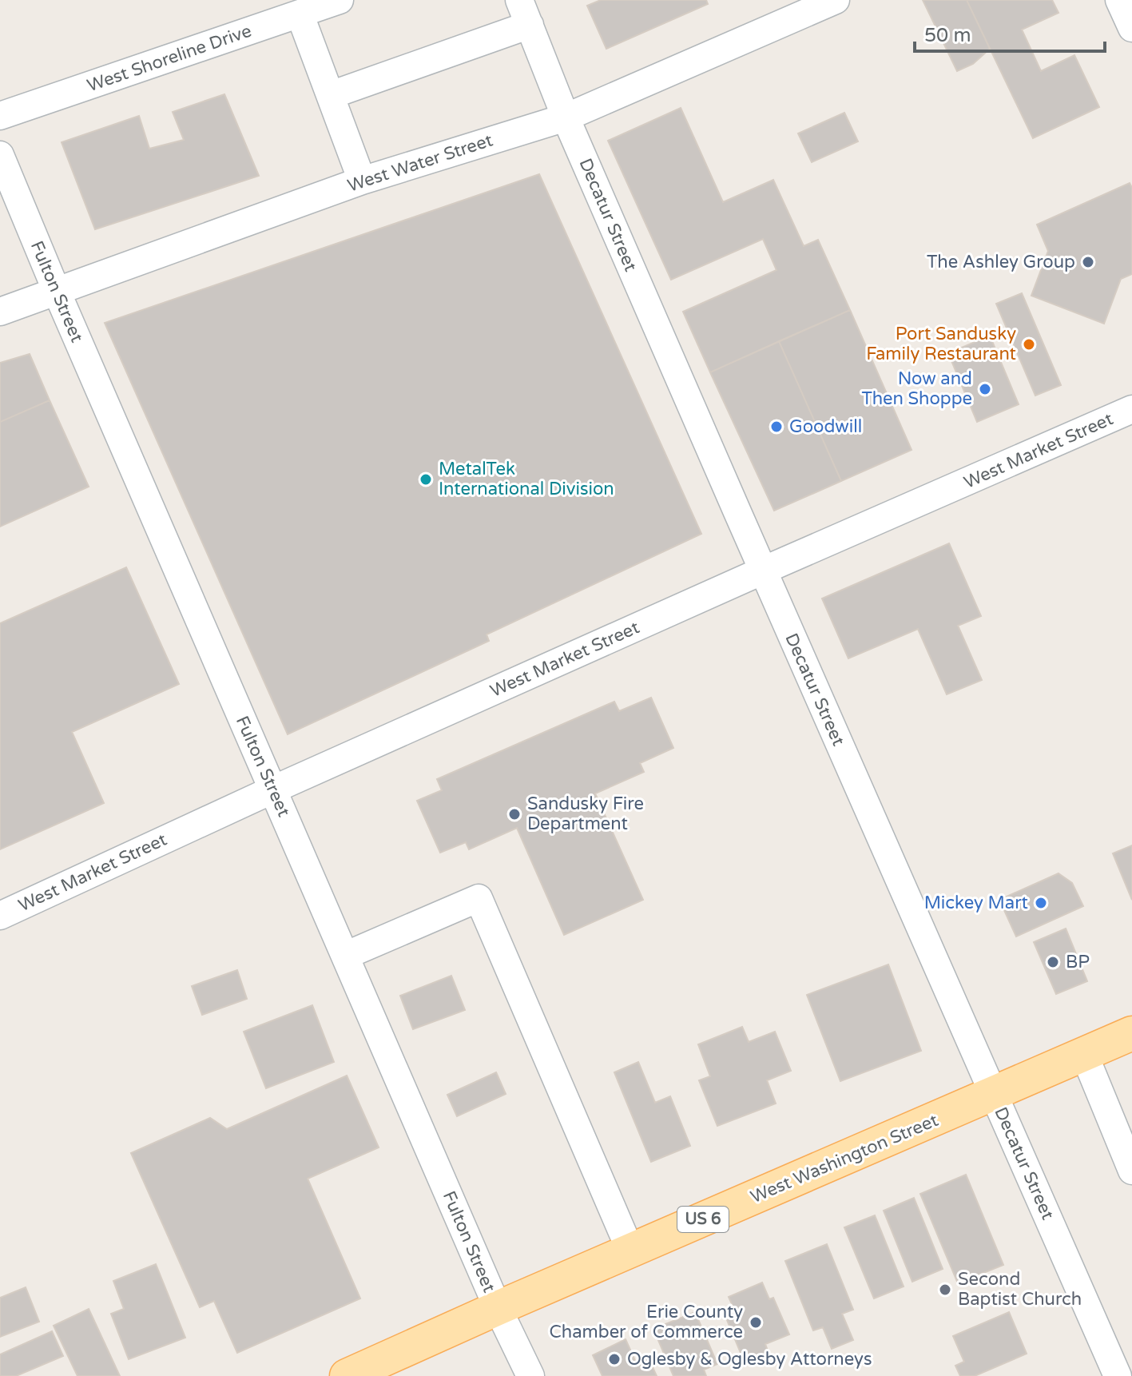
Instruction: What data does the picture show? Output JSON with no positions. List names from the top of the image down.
{
  "streets": {
    "main road": ["West Washington Street", "US 6"],
    "street": [
      "West Shoreline Drive",
      "West Water Street",
      "Decatur Street",
      "Fulton Street",
      "West Market Street"
    ]
  },
  "crossings": [
    ["West Water Street", "Decatur Street"],
    ["West Water Street", "Fulton Street"],
    ["Decatur Street", "West Market Street"],
    ["Decatur Street", "West Washington Street"],
    ["Fulton Street", "West Market Street"],
    ["Fulton Street", "West Washington Street"]
  ],
  "places": [
    "The Ashley Group",
    "Port Sandusky Family Restaurant",
    "Now and Then Shoppe",
    "Goodwill",
    "MetalTek International Division",
    "Sandusky Fire Department",
    "Mickey Mart",
    "BP",
    "Second Baptist Church",
    "Erie County Chamber of Commerce",
    "Oglesby & Oglesby Attorneys"
  ],
  "scale_bar": "50 m"
}
